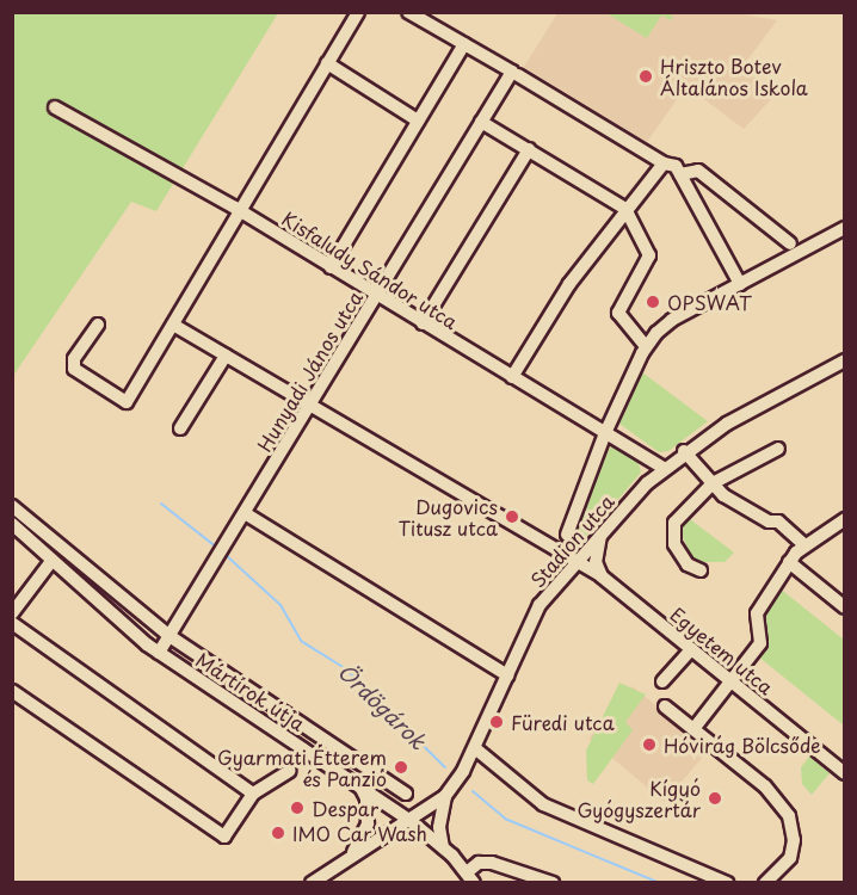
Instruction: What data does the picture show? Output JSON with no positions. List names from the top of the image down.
{
  "streets": {
    "street": [
      "Kisfaludy Sándor utca",
      "Hunyadi János utca",
      "Stadion utca",
      "Egyetem utca",
      "Mártírok útja"
    ]
  },
  "crossings": [
    ["Kisfaludy Sándor utca", "Hunyadi János utca"],
    ["Kisfaludy Sándor utca", "Stadion utca"],
    ["Hunyadi János utca", "Mártírok útja"],
    ["Stadion utca", "Egyetem utca"],
    ["Stadion utca", "Mártírok útja"]
  ],
  "water": ["Ördögárok"],
  "places": [
    "Hriszto Botev Általános Iskola",
    "OPSWAT",
    "Dugovics Titusz utca",
    "Füredi utca",
    "Hóvirág Bölcsőde",
    "Gyarmati Étterem és Panzió",
    "Kígyó Gyógyszertár",
    "Despar",
    "IMO Car Wash"
  ]
}
